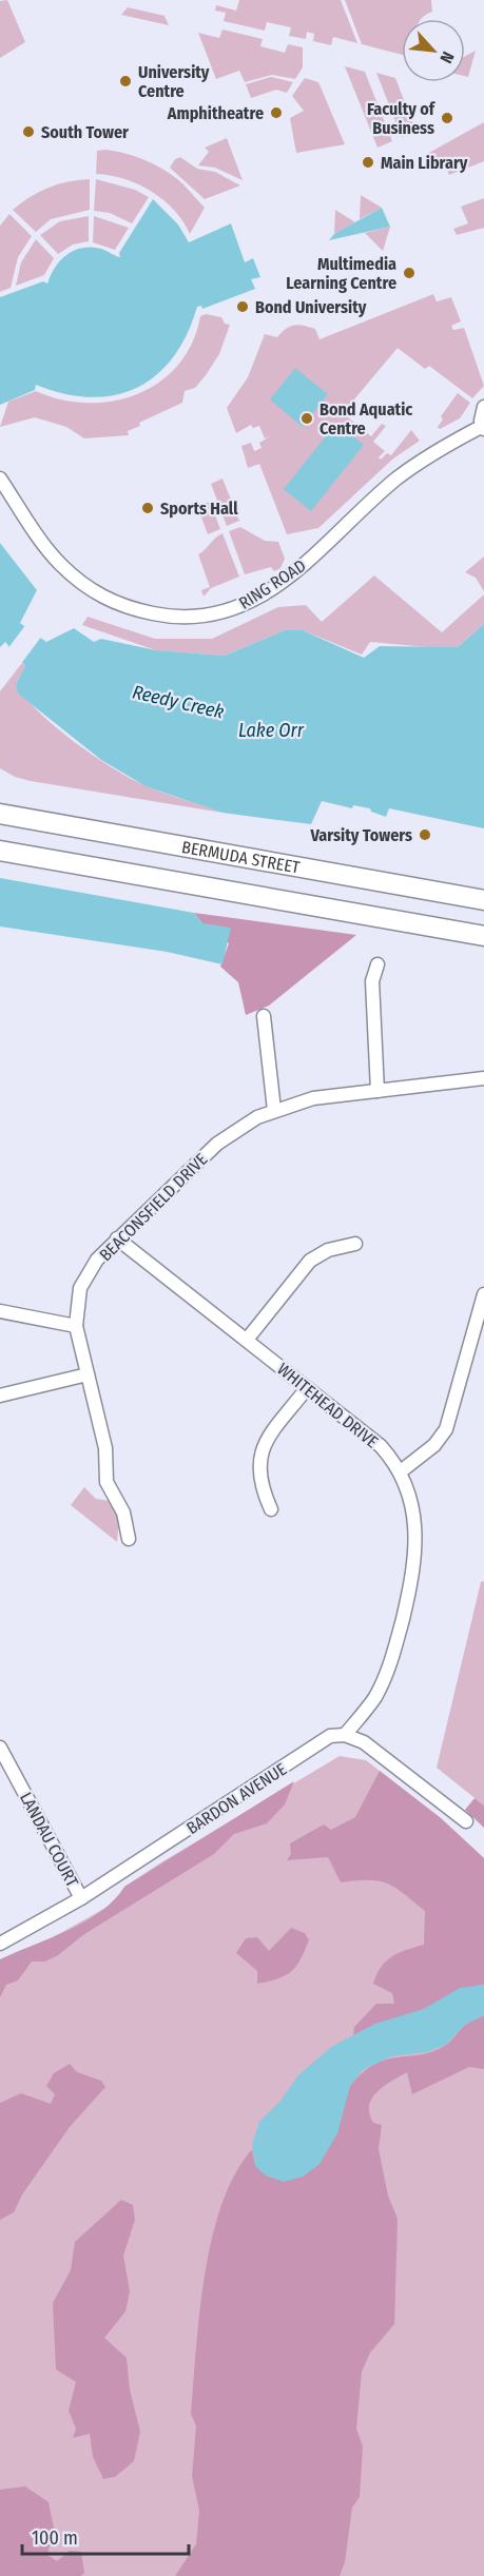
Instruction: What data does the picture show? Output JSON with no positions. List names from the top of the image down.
{
  "streets": {
    "main road": ["BERMUDA STREET"],
    "street": [
      "RING ROAD",
      "BEACONSFIELD DRIVE",
      "WHITEHEAD DRIVE",
      "BARDON AVENUE",
      "LANDAU COURT"
    ]
  },
  "crossings": [
    ["BEACONSFIELD DRIVE", "WHITEHEAD DRIVE"],
    ["WHITEHEAD DRIVE", "BARDON AVENUE"],
    ["BARDON AVENUE", "LANDAU COURT"]
  ],
  "water": ["Reedy Creek", "Lake Orr"],
  "places": [
    "University Centre",
    "Amphitheatre",
    "Faculty of Business",
    "South Tower",
    "Main Library",
    "Multimedia Learning Centre",
    "Bond University",
    "Bond Aquatic Centre",
    "Sports Hall",
    "Varsity Towers"
  ],
  "scale_bar": "100 m",
  "north": "bottom right"
}
